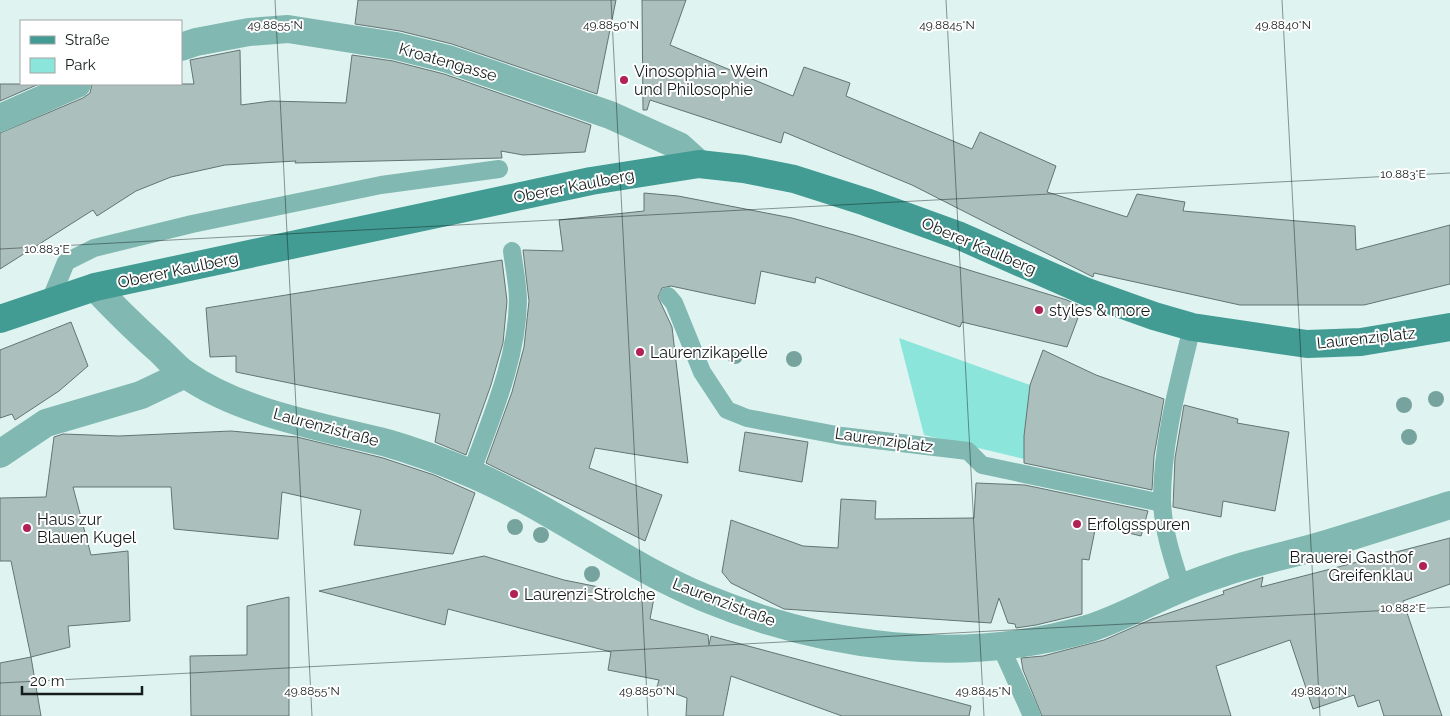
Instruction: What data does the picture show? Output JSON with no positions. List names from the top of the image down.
{
  "streets": {
    "street": [
      "Kroatengasse",
      "Oberer Kaulberg",
      "Laurenziplatz",
      "Laurenzistraße"
    ]
  },
  "crossings": [
    ["Kroatengasse", "Oberer Kaulberg"],
    ["Oberer Kaulberg", "Laurenziplatz"],
    ["Oberer Kaulberg", "Laurenzistraße"]
  ],
  "places": [
    "Vinosophia - Wein und Philosophie",
    "styles & more",
    "Laurenzikapelle",
    "Erfolgsspuren",
    "Haus zur Blauen Kugel",
    "Brauerei Gasthof Greifenklau",
    "Laurenzi-Strolche"
  ],
  "legend": ["Straße", "Park"],
  "scale_bar": "20 m",
  "coordinates": [
    "49.8855°N",
    "49.8850°N",
    "49.8845°N",
    "49.8840°N",
    "10.883°E",
    "10.882°E"
  ]
}
